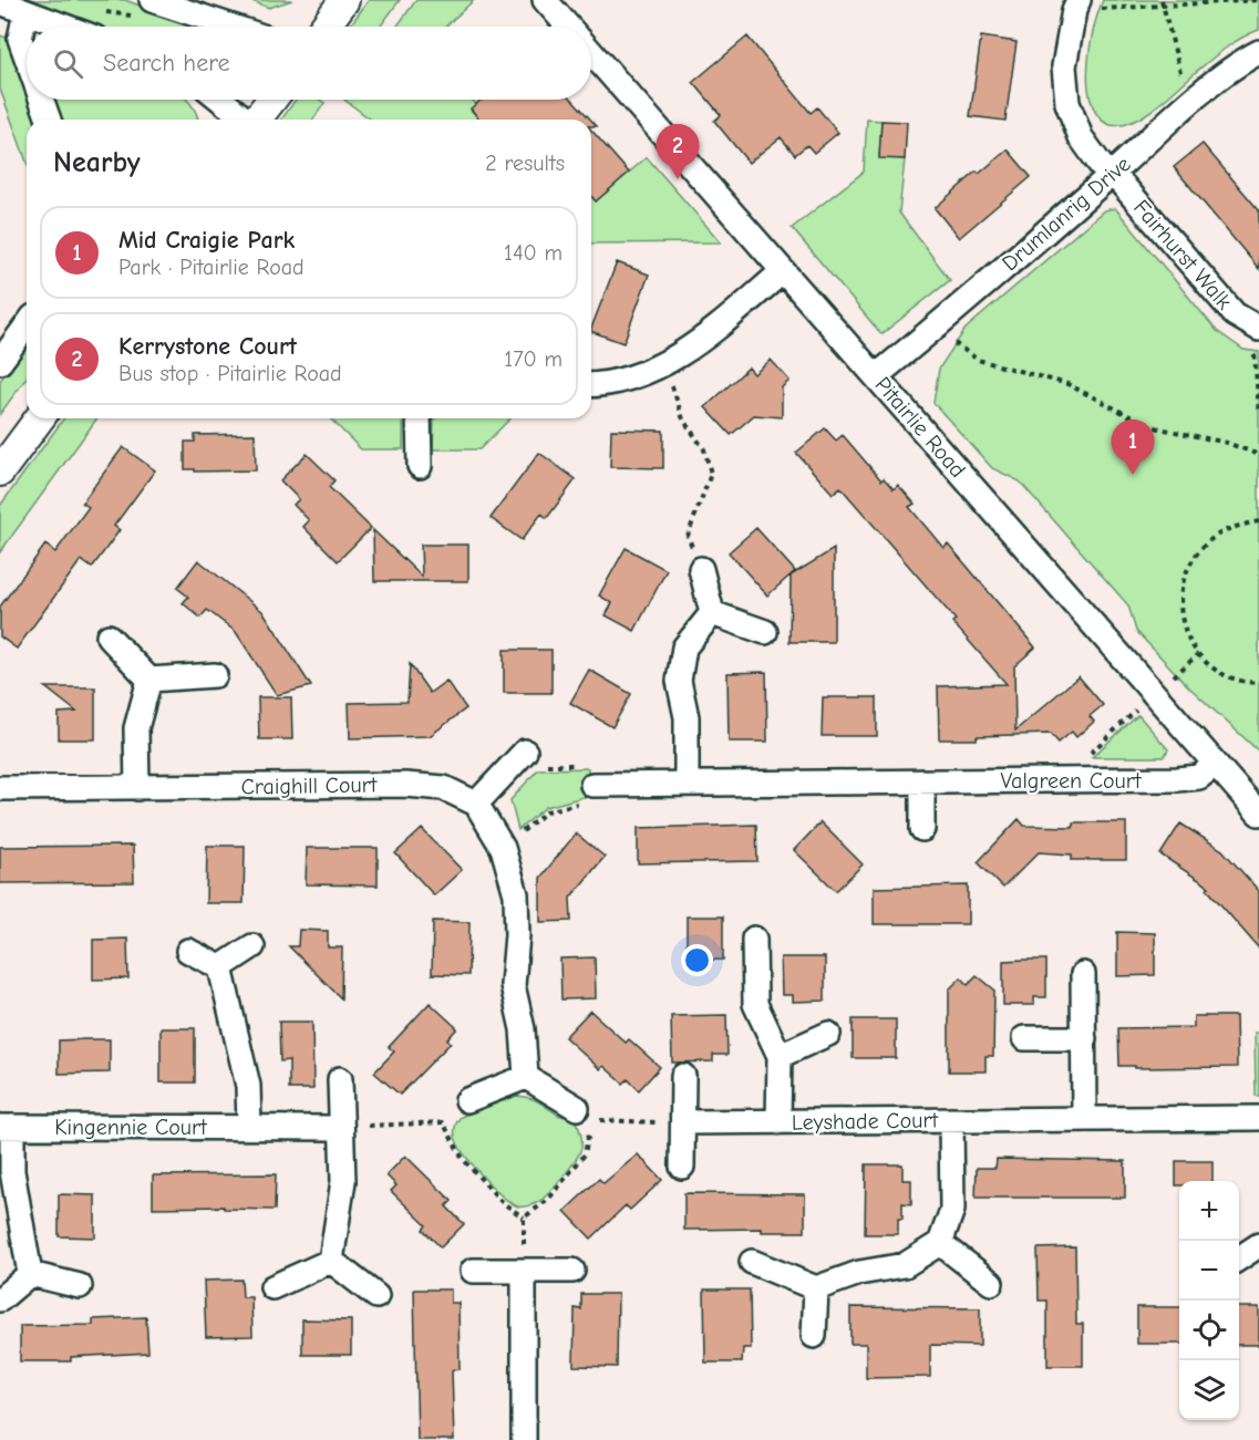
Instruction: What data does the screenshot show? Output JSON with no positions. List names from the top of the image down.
{
  "streets": {
    "street": [
      "Drumlanrig Drive",
      "Fairhurst Walk",
      "Pitairlie Road",
      "Valgreen Court",
      "Craighill Court",
      "Leyshade Court",
      "Kingennie Court"
    ]
  },
  "crossings": [
    ["Drumlanrig Drive", "Fairhurst Walk"],
    ["Drumlanrig Drive", "Pitairlie Road"],
    ["Pitairlie Road", "Valgreen Court"]
  ],
  "page": {
    "search": "Search here",
    "heading": ["Nearby", "2 results"],
    "pins": ["2", "1"],
    "list": [
      {
        "mark": "1",
        "name": "Mid Craigie Park",
        "note": "Park · Pitairlie Road",
        "value": "140 m"
      },
      {
        "mark": "2",
        "name": "Kerrystone Court",
        "note": "Bus stop · Pitairlie Road",
        "value": "170 m"
      }
    ],
    "map_buttons": ["+", "−"]
  }
}
